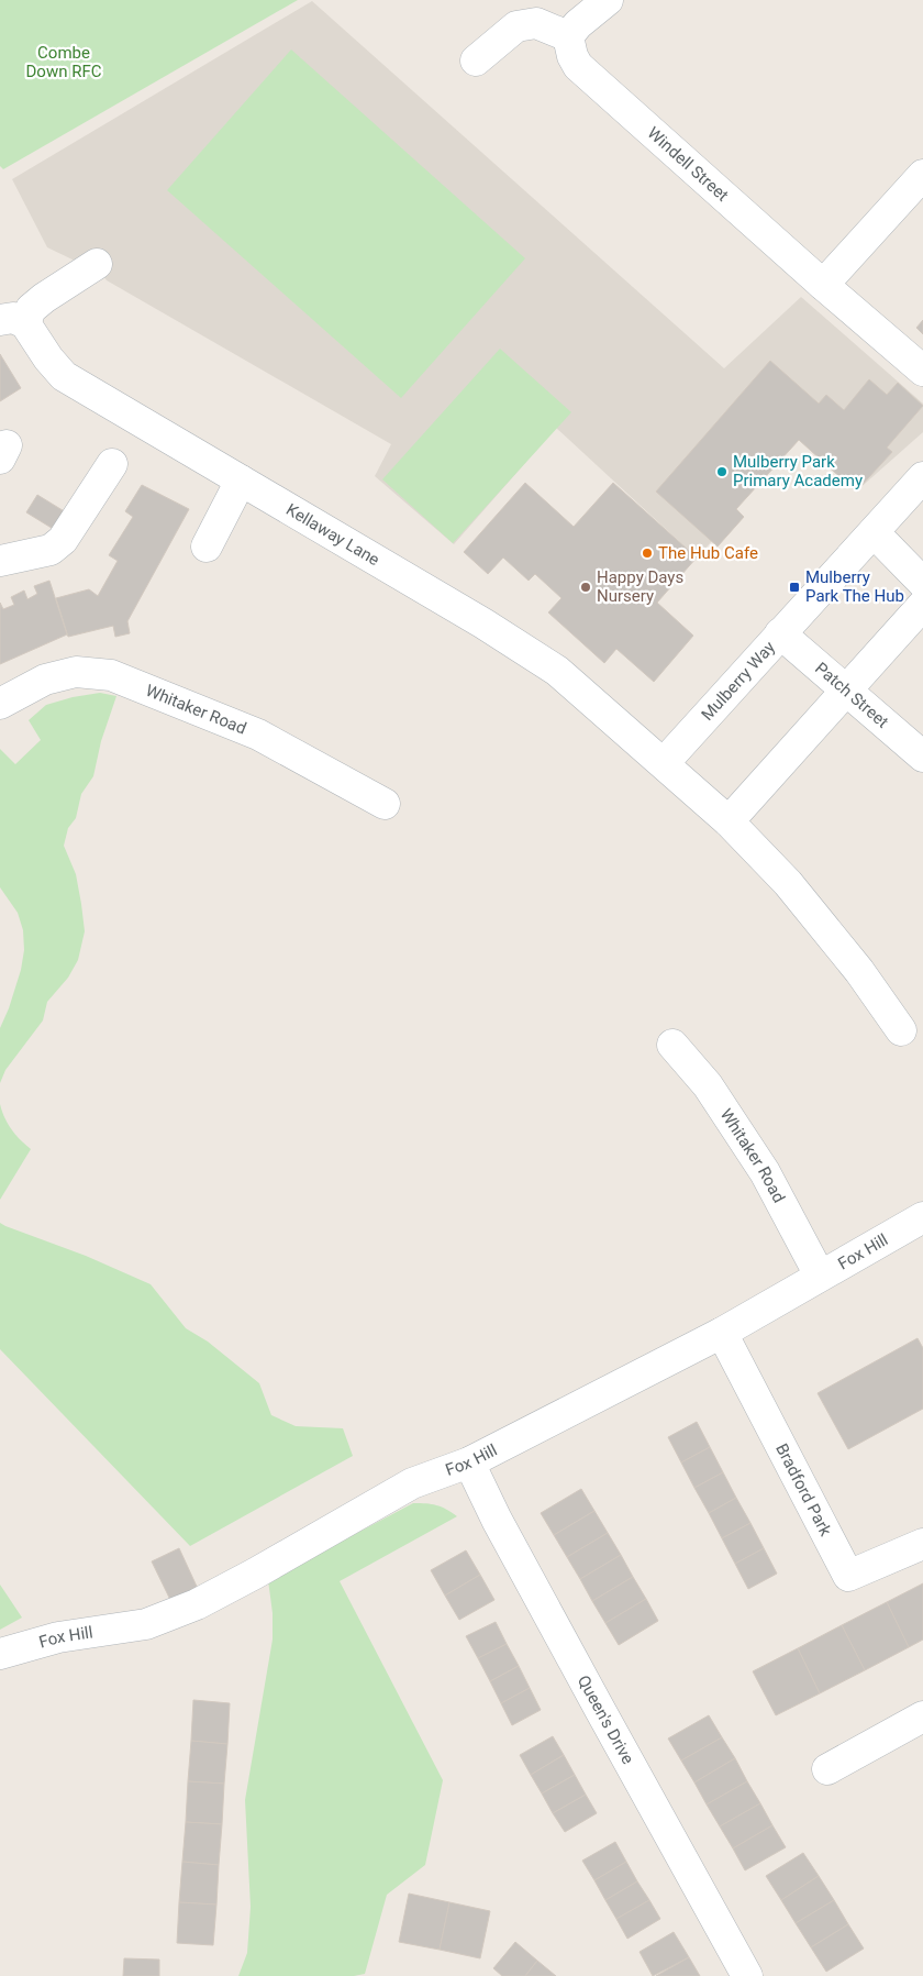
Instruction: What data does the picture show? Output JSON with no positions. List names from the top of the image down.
{
  "streets": {
    "street": [
      "Windell Street",
      "Kellaway Lane",
      "Mulberry Way",
      "Patch Street",
      "Whitaker Road",
      "Fox Hill",
      "Bradford Park",
      "Queen's Drive"
    ]
  },
  "crossings": [
    ["Kellaway Lane", "Mulberry Way"],
    ["Mulberry Way", "Patch Street"],
    ["Whitaker Road", "Fox Hill"],
    ["Fox Hill", "Bradford Park"],
    ["Fox Hill", "Queen's Drive"]
  ],
  "parks": ["Combe Down RFC"],
  "places": {
    "other": ["Mulberry Park Primary Academy", "The Hub Cafe", "Happy Days Nursery"],
    "transit": ["Mulberry Park The Hub"]
  }
}
